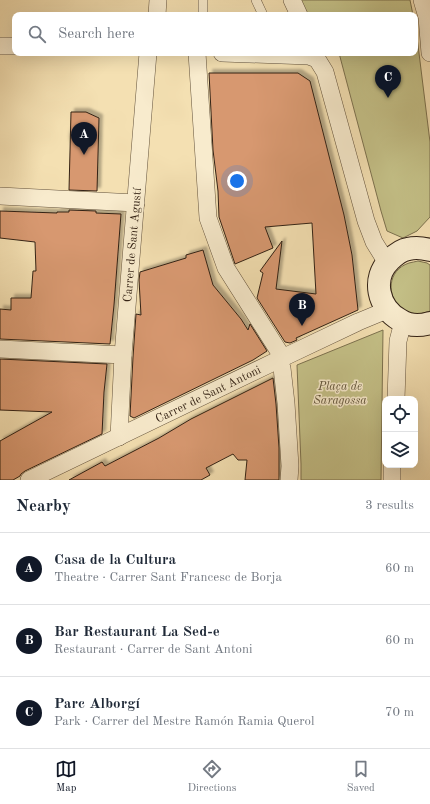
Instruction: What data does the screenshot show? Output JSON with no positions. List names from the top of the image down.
{
  "streets": {
    "street": ["Carrer de Sant Agustí", "Carrer de Sant Antoni"]
  },
  "crossings": [
    ["Carrer de Sant Agustí", "Carrer de Sant Antoni"]
  ],
  "parks": ["Plaça de Saragossa"],
  "page": {
    "search": "Search here",
    "pins": ["C", "A", "B"],
    "heading": ["Nearby", "3 results"],
    "list": [
      {
        "mark": "A",
        "name": "Casa de la Cultura",
        "note": "Theatre · Carrer Sant Francesc de Borja",
        "value": "60 m"
      },
      {
        "mark": "B",
        "name": "Bar Restaurant La Sed-e",
        "note": "Restaurant · Carrer de Sant Antoni",
        "value": "60 m"
      },
      {
        "mark": "C",
        "name": "Parc Alborgí",
        "note": "Park · Carrer del Mestre Ramón Ramia Querol",
        "value": "70 m"
      }
    ],
    "nav": ["Map", "Directions", "Saved"]
  }
}
